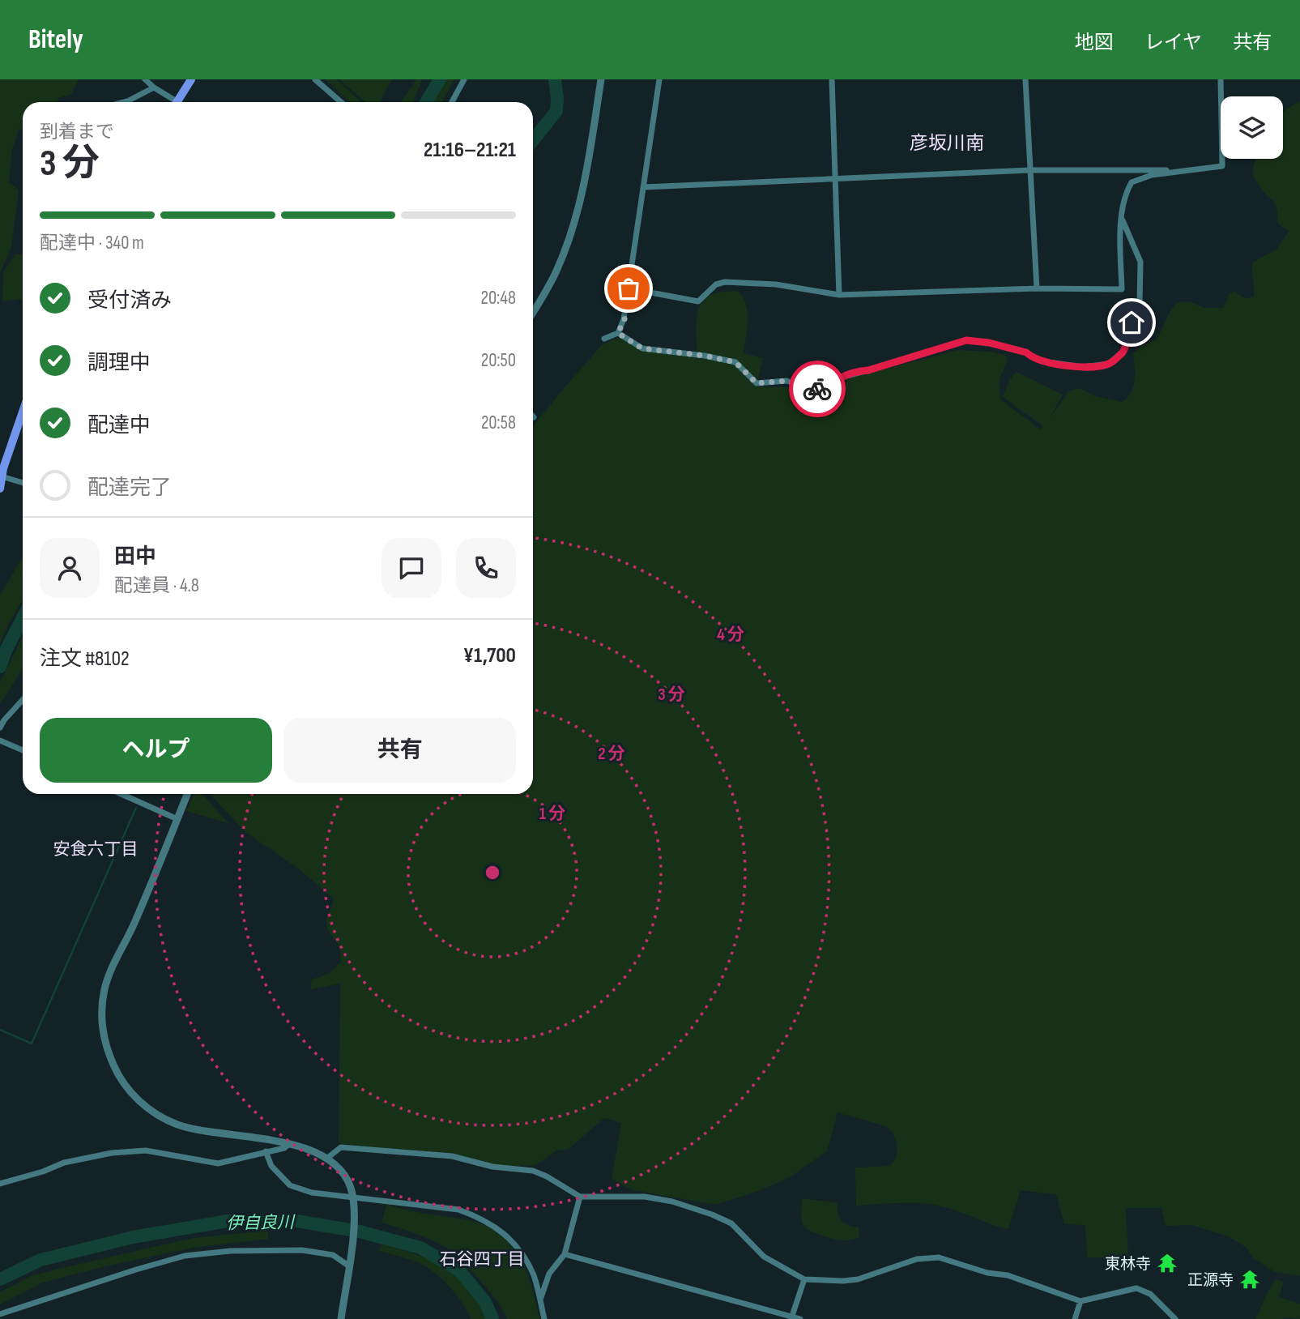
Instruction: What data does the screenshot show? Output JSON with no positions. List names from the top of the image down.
{
  "districts": ["彦坂川南", "安食六丁目", "石谷四丁目"],
  "water": ["伊自良川"],
  "places": {
    "temple": ["東林寺", "正源寺"]
  },
  "page": {
    "header": "Bitely",
    "nav": ["地図", "レイヤ", "共有"],
    "heading": ["3 分", "到着まで", "21:16–21:21"],
    "panel": [
      "田中",
      "配達員 · 4.8",
      "注文 #8102",
      "¥1,700"
    ],
    "bar": "配達中 · 340 m",
    "list": [
      ["受付済み", "20:48"],
      ["調理中", "20:50"],
      ["配達中", "20:58"],
      "配達完了"
    ],
    "buttons": ["ヘルプ", "共有"]
  },
  "rings": [
    "4 分",
    "3 分",
    "2 分",
    "1 分"
  ]
}
